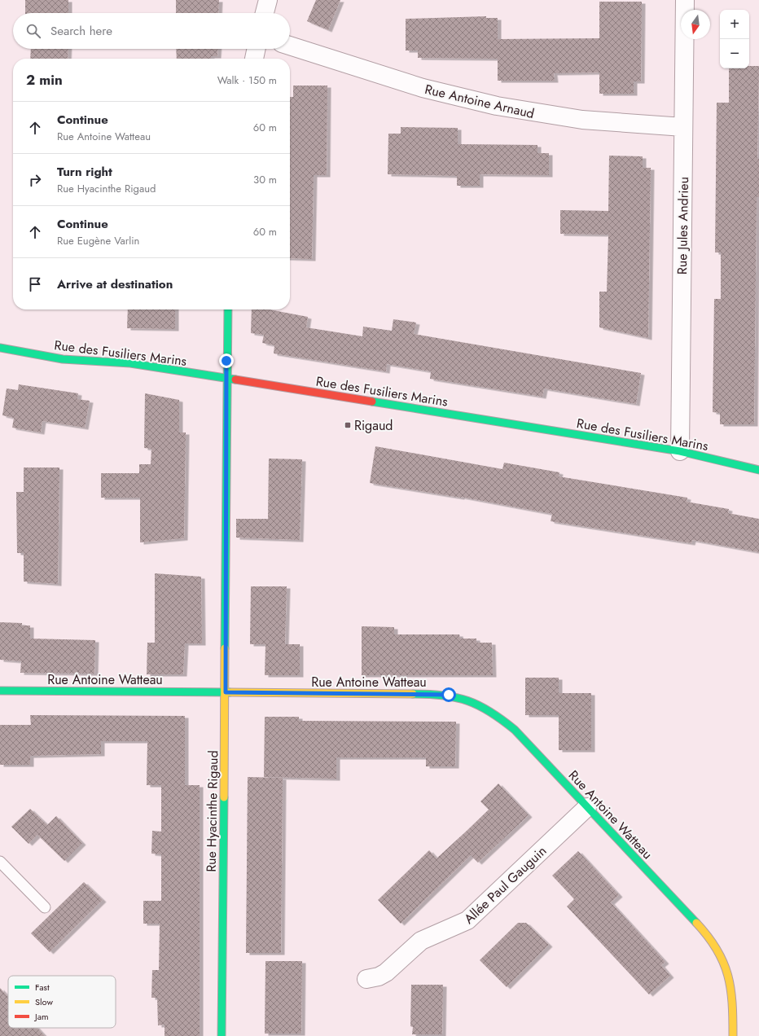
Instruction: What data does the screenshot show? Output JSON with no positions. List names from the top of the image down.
{
  "streets": {
    "street": [
      "Rue Antoine Arnaud",
      "Rue Jules Andrieu",
      "Rue des Fusiliers Marins",
      "Rue Antoine Watteau",
      "Rue Hyacinthe Rigaud",
      "Allée Paul Gauguin"
    ]
  },
  "crossings": [
    ["Rue Antoine Arnaud", "Rue Jules Andrieu"],
    ["Rue Jules Andrieu", "Rue des Fusiliers Marins"],
    ["Rue des Fusiliers Marins", "Rue Hyacinthe Rigaud"],
    ["Rue Antoine Watteau", "Rue Hyacinthe Rigaud"],
    ["Rue Antoine Watteau", "Allée Paul Gauguin"]
  ],
  "places": {
    "transit": ["Rigaud"]
  },
  "legend": ["Fast", "Slow", "Jam"],
  "north": "bottom",
  "page": {
    "map_buttons": ["+", "−"],
    "search": "Search here",
    "heading": ["2 min", "Walk · 150 m"],
    "list": [
      ["Continue", "Rue Antoine Watteau", "60 m"],
      ["Turn right", "Rue Hyacinthe Rigaud", "30 m"],
      ["Continue", "Rue Eugène Varlin", "60 m"],
      "Arrive at destination"
    ]
  }
}
